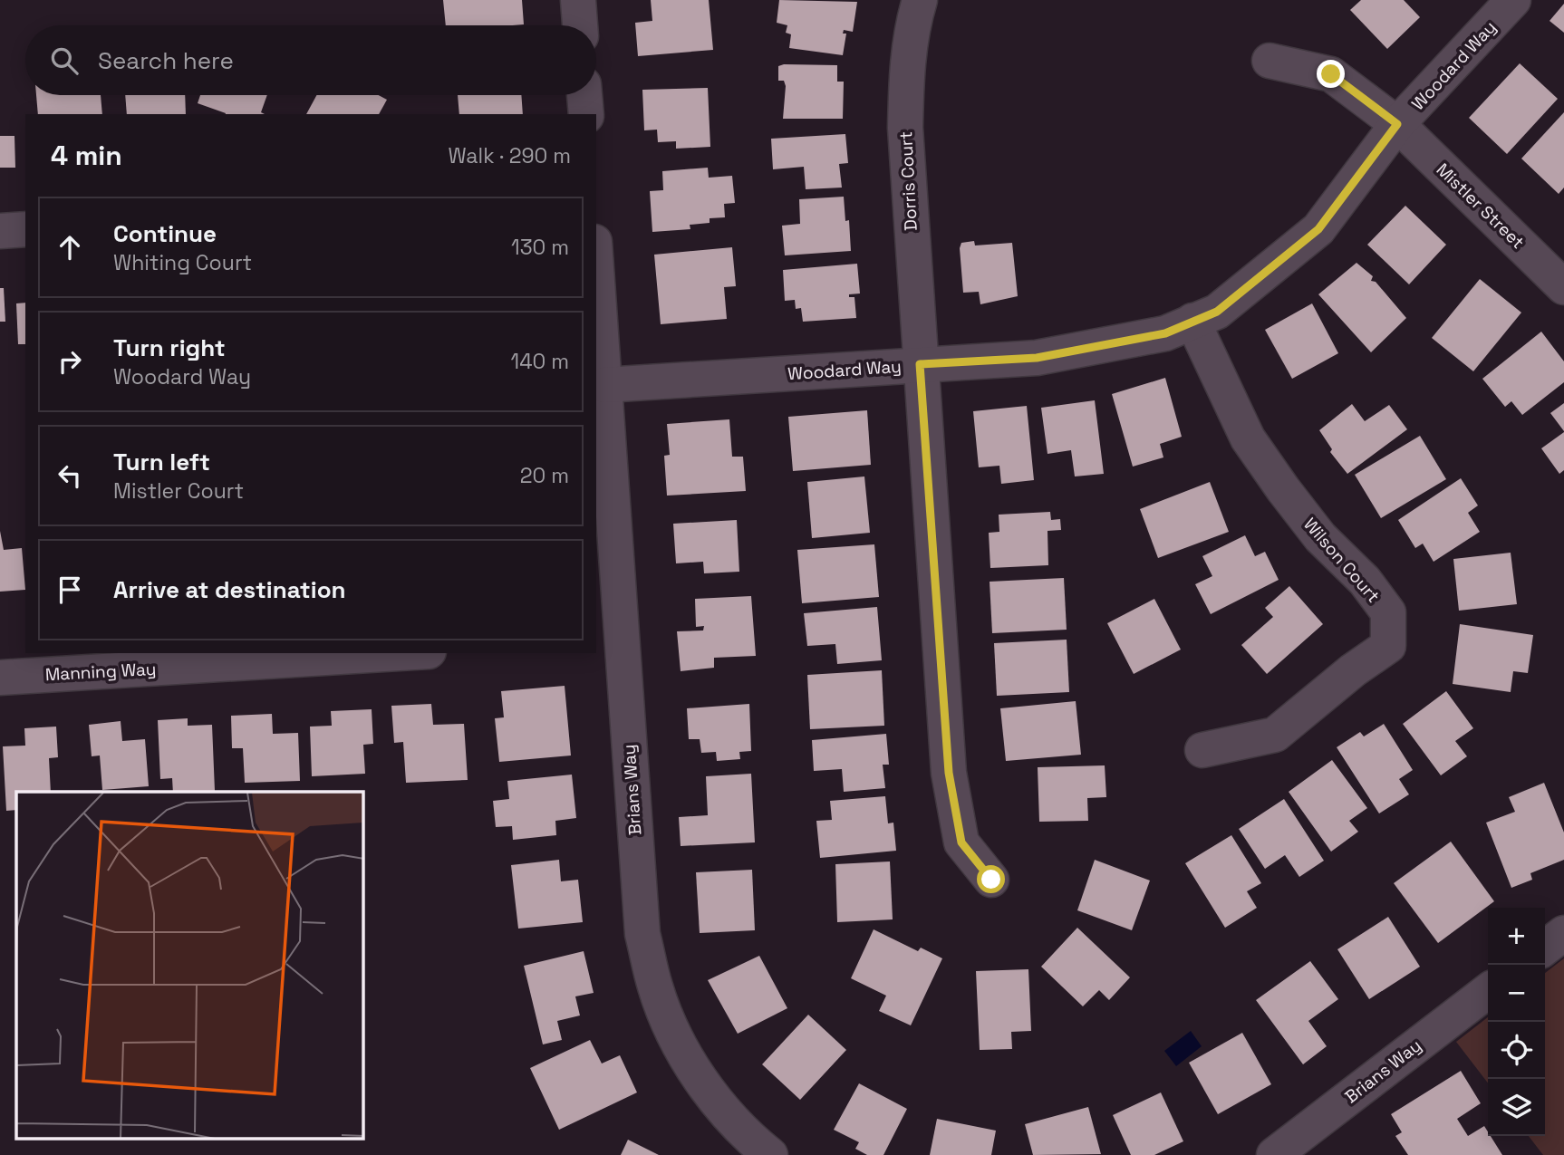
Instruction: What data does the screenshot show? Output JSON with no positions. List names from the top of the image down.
{
  "streets": {
    "street": [
      "Woodard Way",
      "Dorris Court",
      "Mistler Street",
      "Wilson Court",
      "Manning Way",
      "Brians Way"
    ]
  },
  "crossings": [
    ["Woodard Way", "Dorris Court"],
    ["Woodard Way", "Mistler Street"],
    ["Woodard Way", "Wilson Court"],
    ["Woodard Way", "Brians Way"]
  ],
  "page": {
    "search": "Search here",
    "heading": ["4 min", "Walk · 290 m"],
    "list": [
      ["Continue", "Whiting Court", "130 m"],
      ["Turn right", "Woodard Way", "140 m"],
      ["Turn left", "Mistler Court", "20 m"],
      "Arrive at destination"
    ],
    "map_buttons": ["+", "−"]
  }
}
